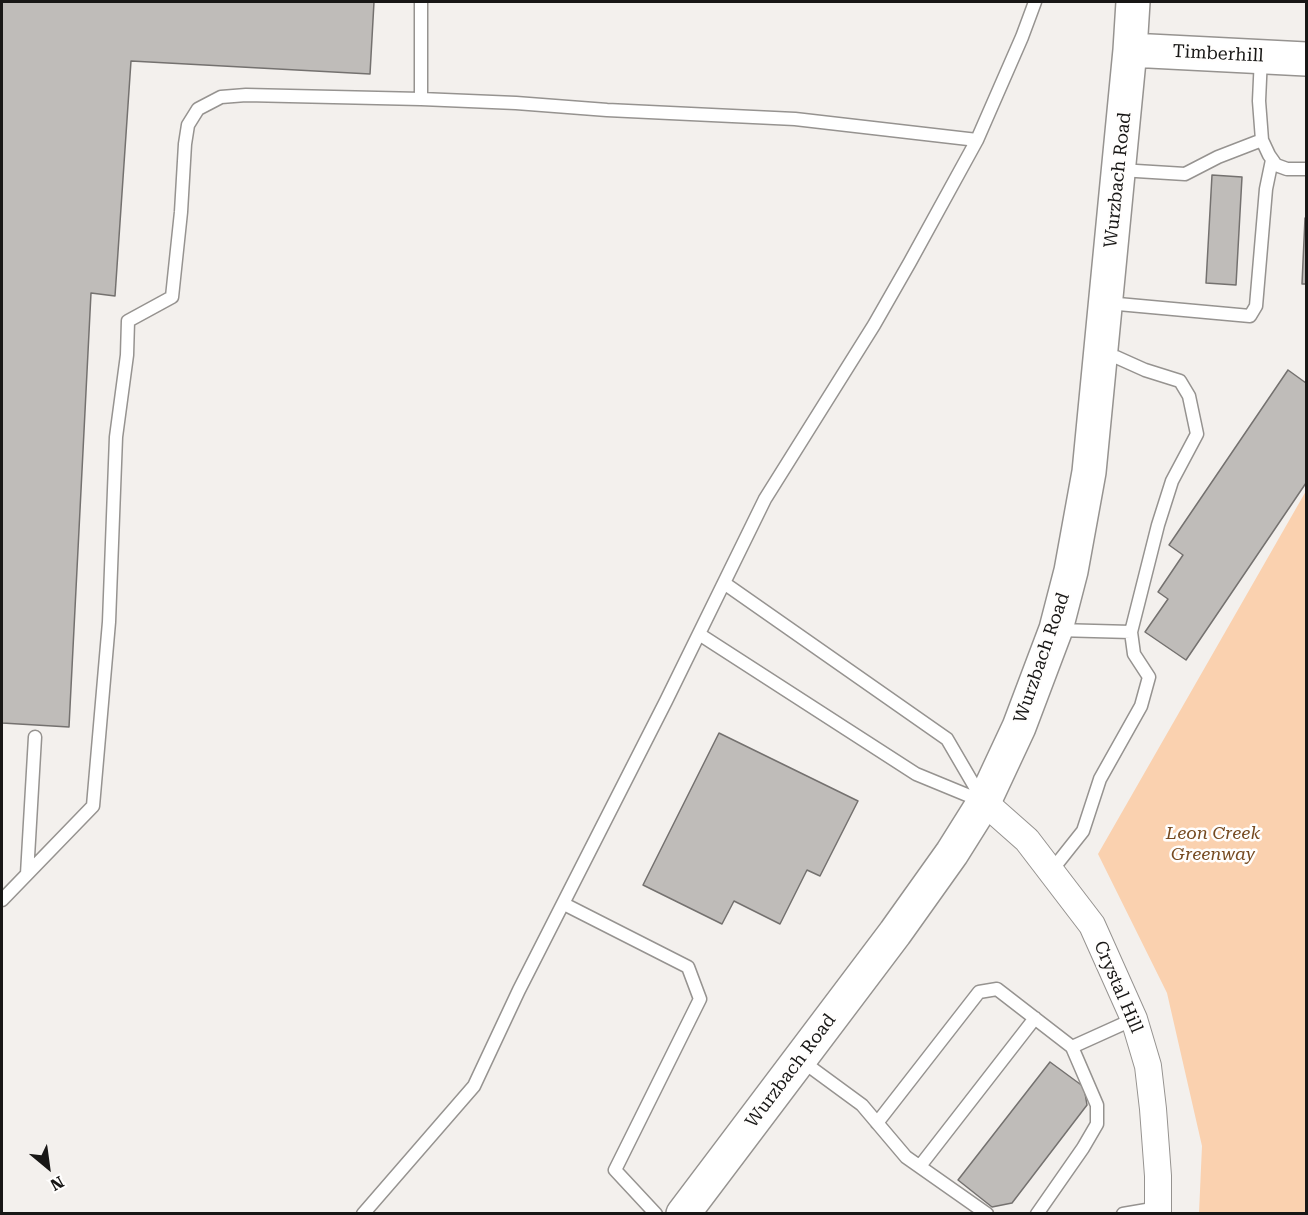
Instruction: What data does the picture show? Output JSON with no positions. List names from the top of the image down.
{
  "streets": {
    "main road": ["Timberhill", "Wurzbach Road"],
    "street": ["Crystal Hill"]
  },
  "crossings": [
    ["Timberhill", "Wurzbach Road"],
    ["Wurzbach Road", "Crystal Hill"]
  ],
  "parks": ["Leon Creek Greenway"],
  "north": "bottom right"
}
